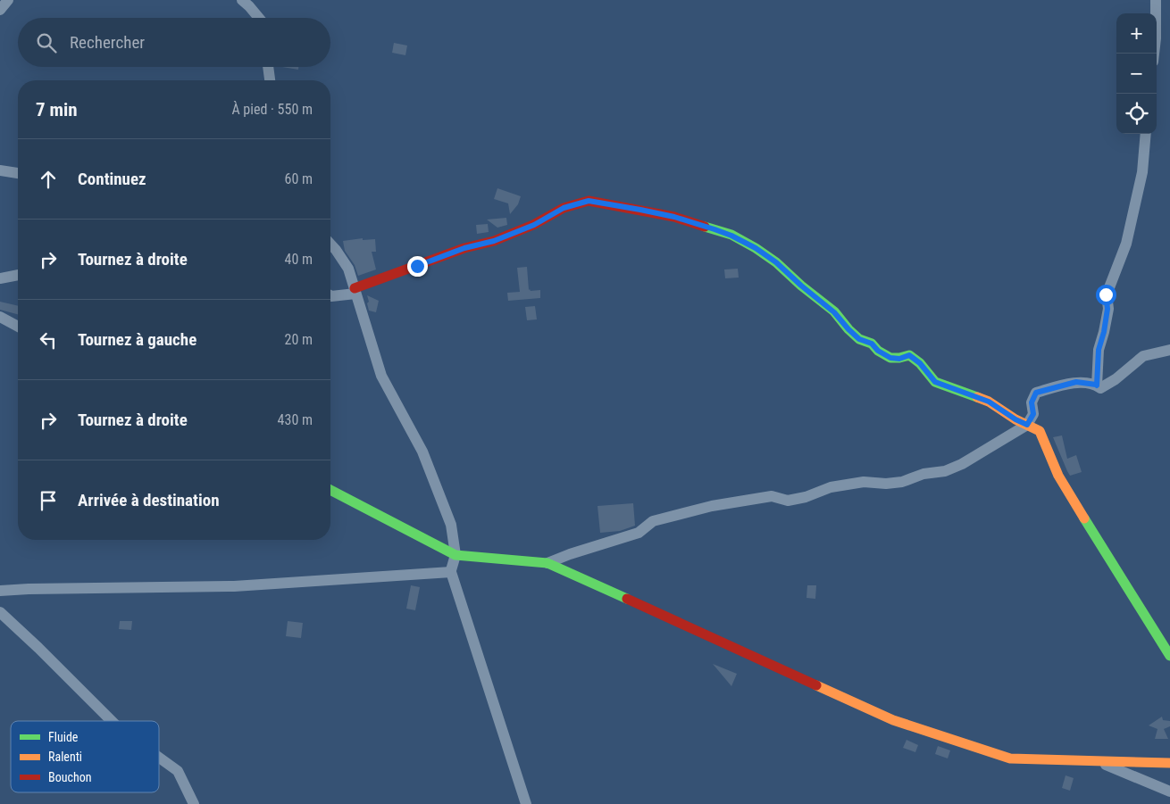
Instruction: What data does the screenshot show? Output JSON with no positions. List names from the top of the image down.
{
  "legend": ["Fluide", "Ralenti", "Bouchon"],
  "page": {
    "map_buttons": ["+", "−"],
    "search": "Rechercher",
    "heading": ["7 min", "À pied · 550 m"],
    "list": [
      ["Continuez", "60 m"],
      ["Tournez à droite", "40 m"],
      ["Tournez à gauche", "20 m"],
      ["Tournez à droite", "430 m"],
      "Arrivée à destination"
    ]
  }
}
